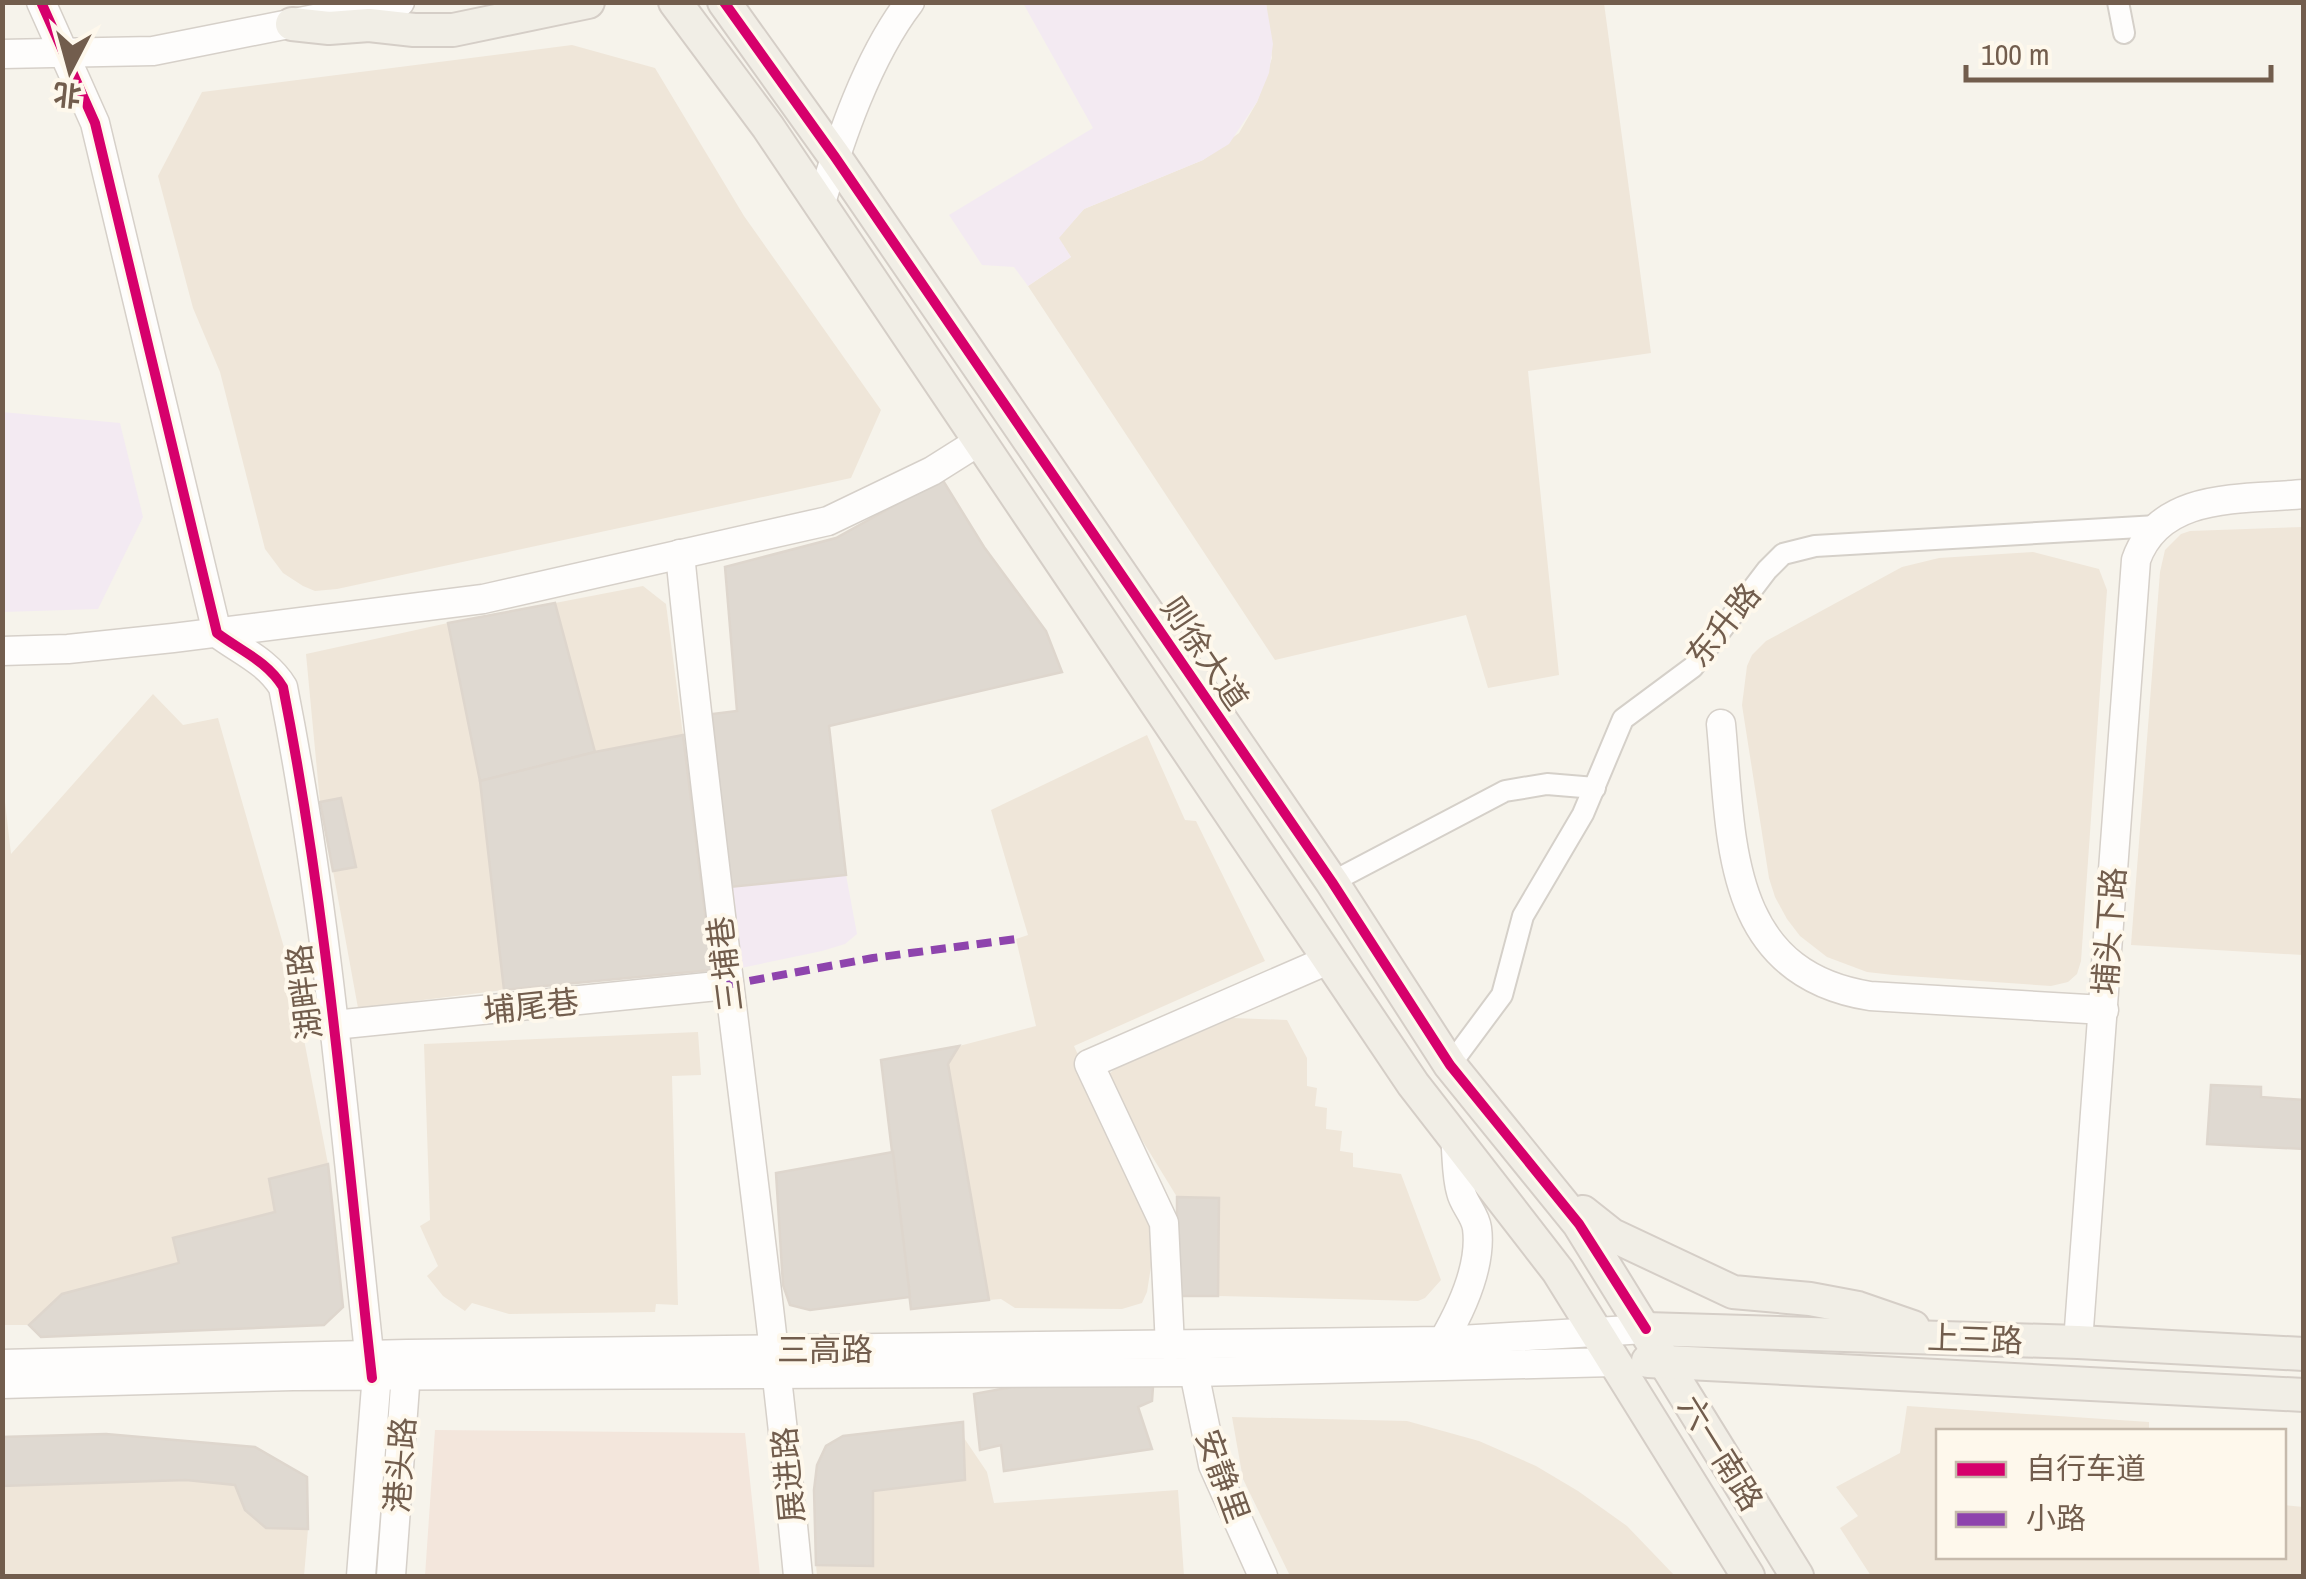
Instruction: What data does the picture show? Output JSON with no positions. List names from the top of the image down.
{
  "streets": {
    "main road": ["则徐大道", "上三路", "六一南路"],
    "street": [
      "东升路",
      "埔头下路",
      "三埔巷",
      "湖畔路",
      "埔尾巷",
      "三高路",
      "港头路",
      "展进路",
      "安静里"
    ]
  },
  "crossings": [
    ["东升路", "则徐大道"],
    ["东升路", "埔头下路"],
    ["则徐大道", "上三路"],
    ["则徐大道", "三高路"],
    ["则徐大道", "六一南路"],
    ["埔头下路", "上三路"],
    ["三埔巷", "埔尾巷"],
    ["三埔巷", "三高路"],
    ["三埔巷", "展进路"],
    ["湖畔路", "埔尾巷"],
    ["湖畔路", "三高路"],
    ["湖畔路", "港头路"],
    ["上三路", "三高路"],
    ["上三路", "六一南路"],
    ["三高路", "六一南路"],
    ["三高路", "港头路"],
    ["三高路", "展进路"],
    ["三高路", "安静里"]
  ],
  "legend": ["自行车道", "小路"],
  "scale_bar": "100 m",
  "north": "bottom"
}
